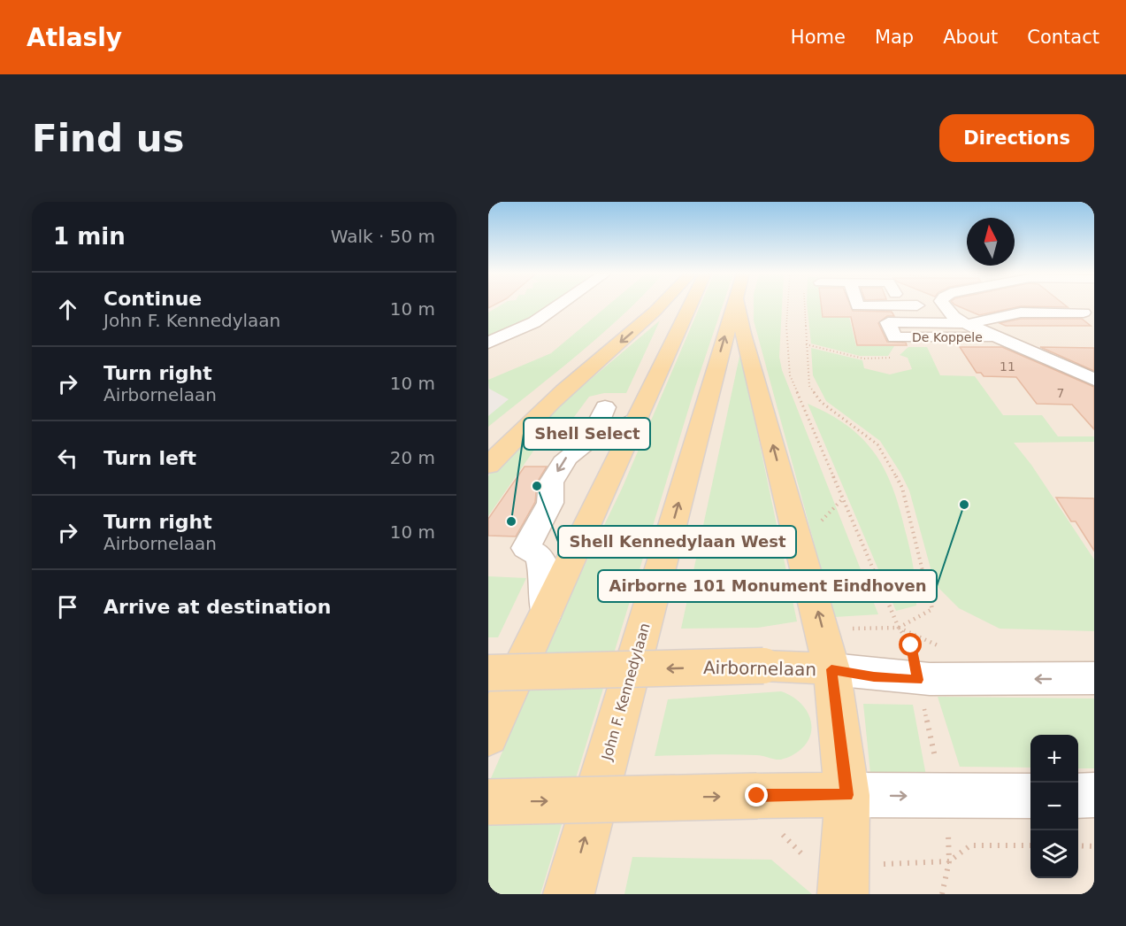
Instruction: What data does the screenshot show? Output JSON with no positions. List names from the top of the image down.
{
  "streets": {
    "main road": ["Airbornelaan", "John F. Kennedylaan"],
    "street": ["De Koppele"]
  },
  "places": ["Shell Kennedylaan West", "Airborne 101 Monument Eindhoven", "Shell Select"],
  "house_numbers": ["11", "7"],
  "north": "top",
  "page": {
    "header": "Atlasly",
    "nav": [
      "Home",
      "Map",
      "About",
      "Contact"
    ],
    "buttons": "Directions",
    "title": "Find us",
    "heading": ["1 min", "Walk · 50 m"],
    "list": [
      ["Continue", "John F. Kennedylaan", "10 m"],
      ["Turn right", "Airbornelaan", "10 m"],
      ["Turn left", "20 m"],
      ["Turn right", "Airbornelaan", "10 m"],
      "Arrive at destination"
    ],
    "map_buttons": ["+", "−"]
  }
}
